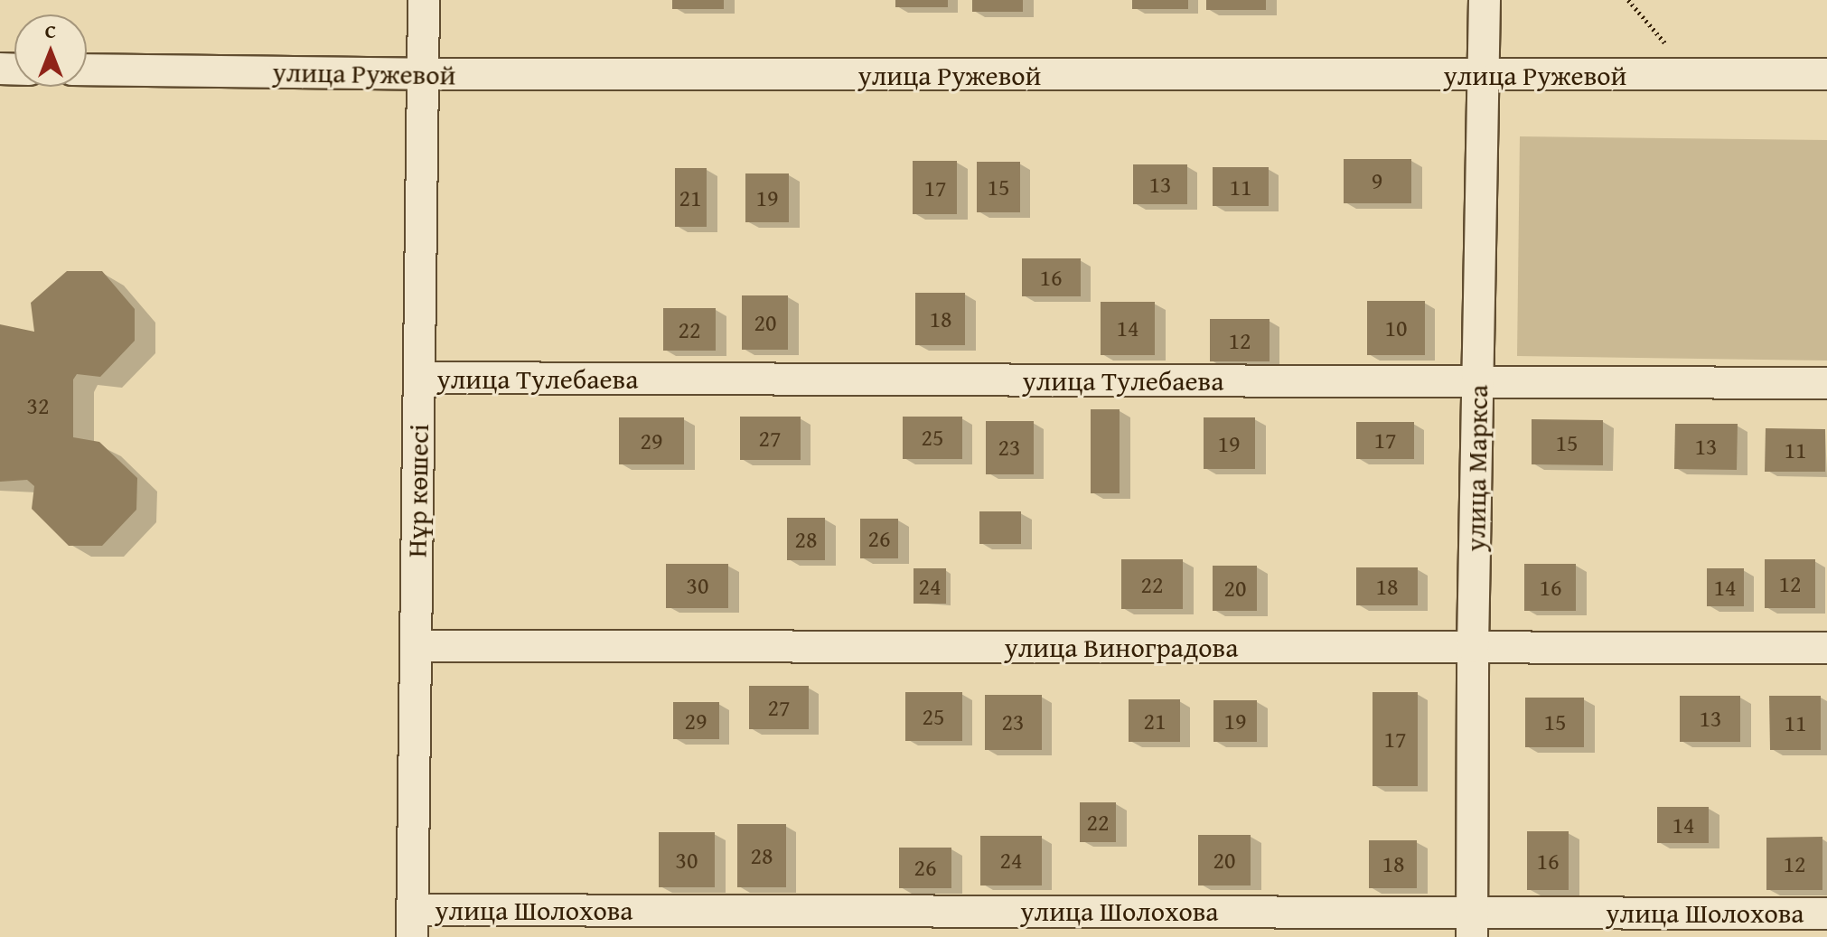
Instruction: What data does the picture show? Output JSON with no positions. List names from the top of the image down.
{
  "streets": {
    "street": [
      "улица Ружевой",
      "улица Тулебаева",
      "улица Маркса",
      "Нұр көшесі",
      "улица Виноградова",
      "улица Шолохова"
    ]
  },
  "crossings": [
    ["улица Ружевой", "улица Маркса"],
    ["улица Ружевой", "Нұр көшесі"],
    ["улица Тулебаева", "улица Маркса"],
    ["улица Тулебаева", "Нұр көшесі"],
    ["улица Маркса", "улица Виноградова"],
    ["улица Маркса", "улица Шолохова"],
    ["Нұр көшесі", "улица Виноградова"],
    ["Нұр көшесі", "улица Шолохова"]
  ],
  "house_numbers": [
    "9",
    "13",
    "15",
    "11",
    "17",
    "21",
    "19",
    "16",
    "18",
    "20",
    "14",
    "10",
    "22",
    "12",
    "32",
    "25",
    "27",
    "17",
    "29",
    "15",
    "19",
    "13",
    "23",
    "11",
    "26",
    "28",
    "12",
    "22",
    "30",
    "24",
    "18",
    "16",
    "14",
    "20",
    "27",
    "25",
    "13",
    "29",
    "21",
    "19",
    "23",
    "15",
    "11",
    "17",
    "22",
    "14",
    "28",
    "30",
    "24",
    "20",
    "16",
    "18",
    "12",
    "26"
  ],
  "north": "top"
}
